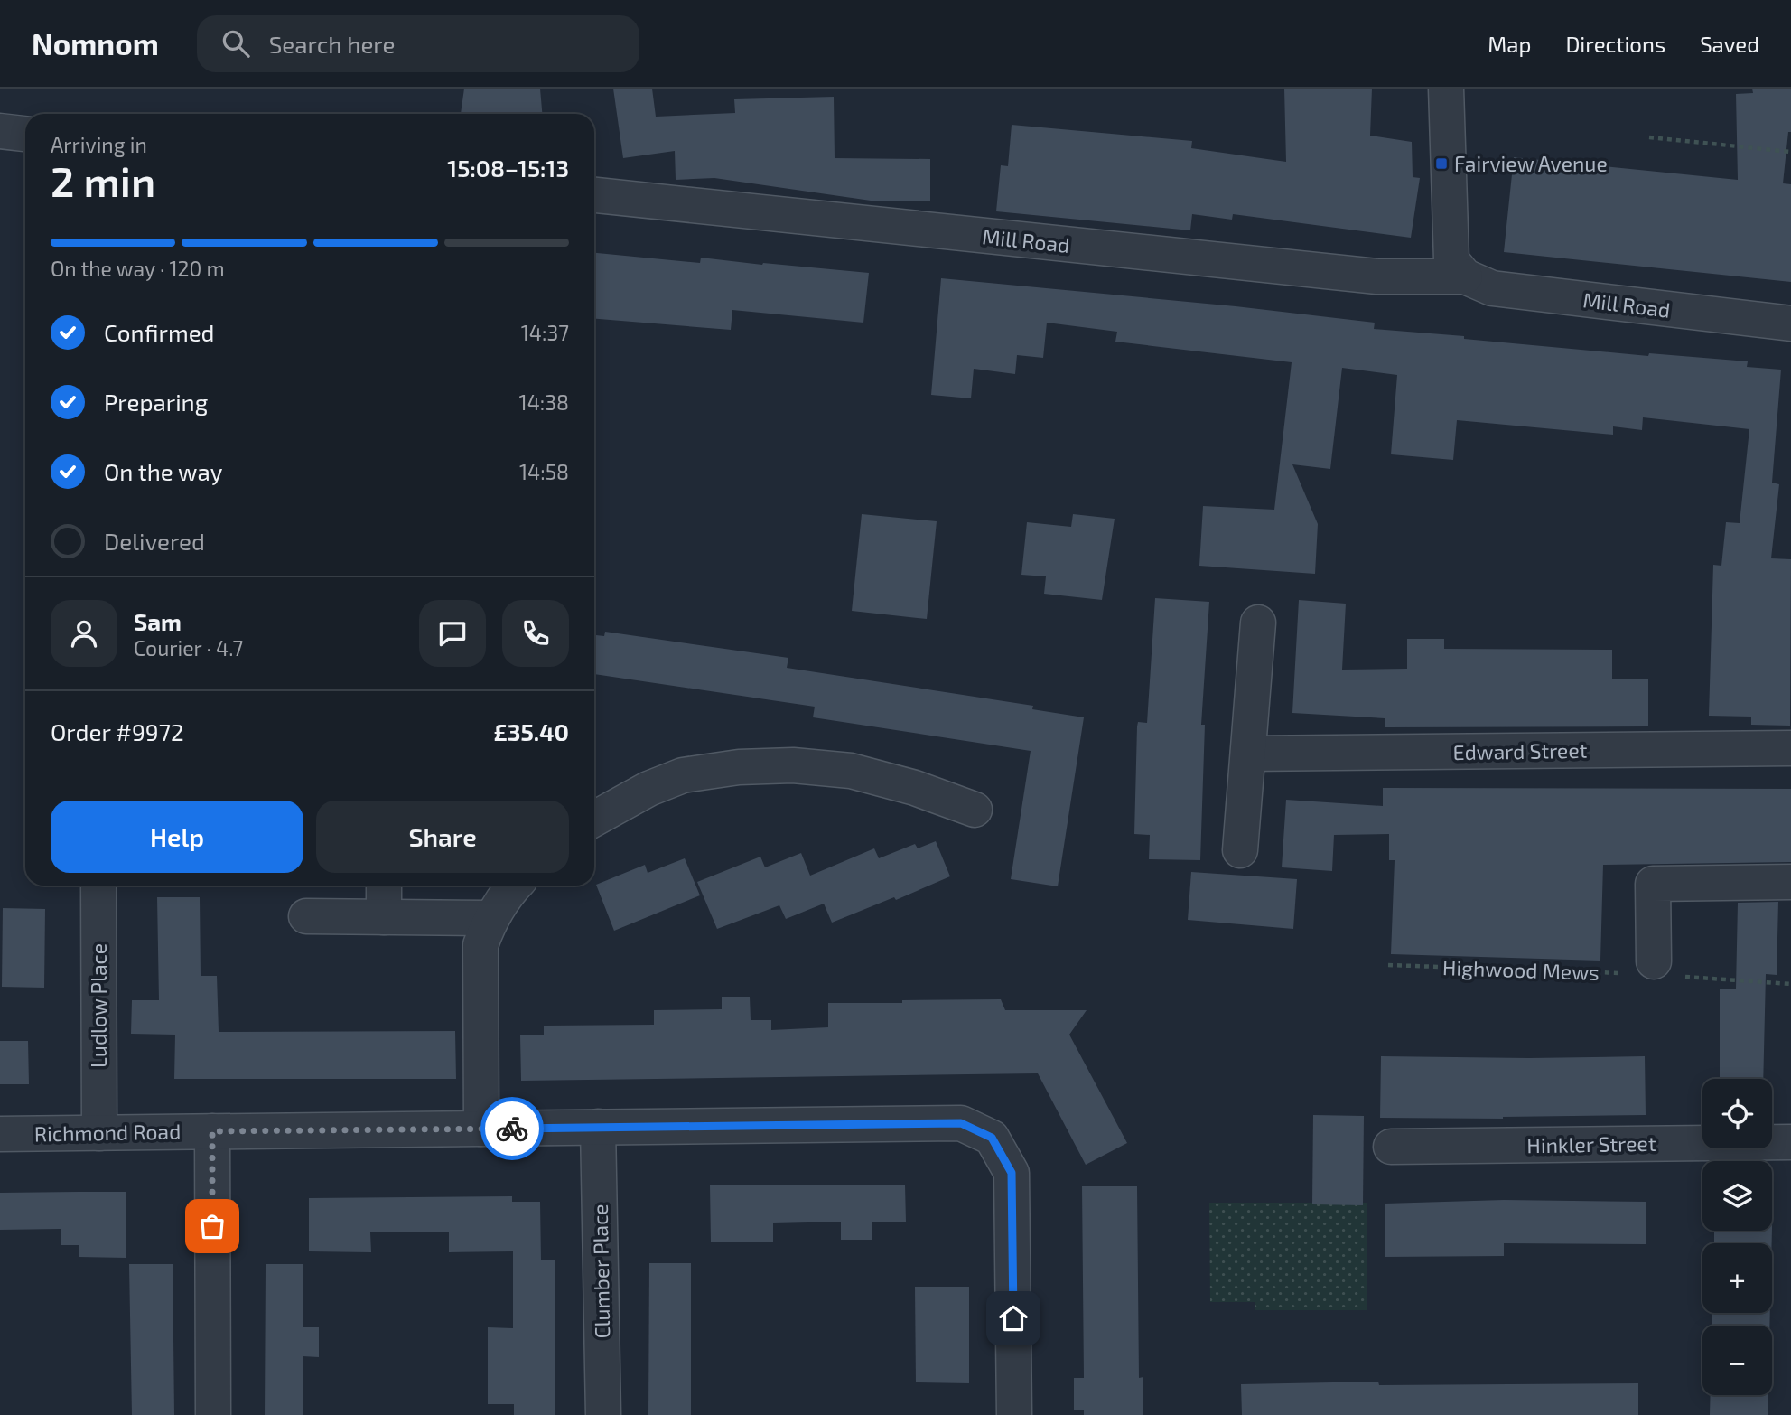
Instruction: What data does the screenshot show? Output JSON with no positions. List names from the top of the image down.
{
  "streets": {
    "street": [
      "Mill Road",
      "Edward Street",
      "Ludlow Place",
      "Richmond Road",
      "Hinkler Street",
      "Clumber Place"
    ],
    "path": ["Highwood Mews"]
  },
  "crossings": [
    ["Ludlow Place", "Richmond Road"],
    ["Richmond Road", "Clumber Place"]
  ],
  "places": {
    "transit": ["Fairview Avenue"]
  },
  "page": {
    "header": "Nomnom",
    "search": "Search here",
    "nav": ["Map", "Directions", "Saved"],
    "heading": ["2 min", "Arriving in", "15:08–15:13"],
    "panel": [
      "Sam",
      "Courier · 4.7",
      "Order #9972",
      "£35.40"
    ],
    "bar": "On the way · 120 m",
    "list": [
      ["Confirmed", "14:37"],
      ["Preparing", "14:38"],
      ["On the way", "14:58"],
      "Delivered"
    ],
    "buttons": ["Help", "Share"],
    "map_buttons": ["+", "−"]
  }
}
